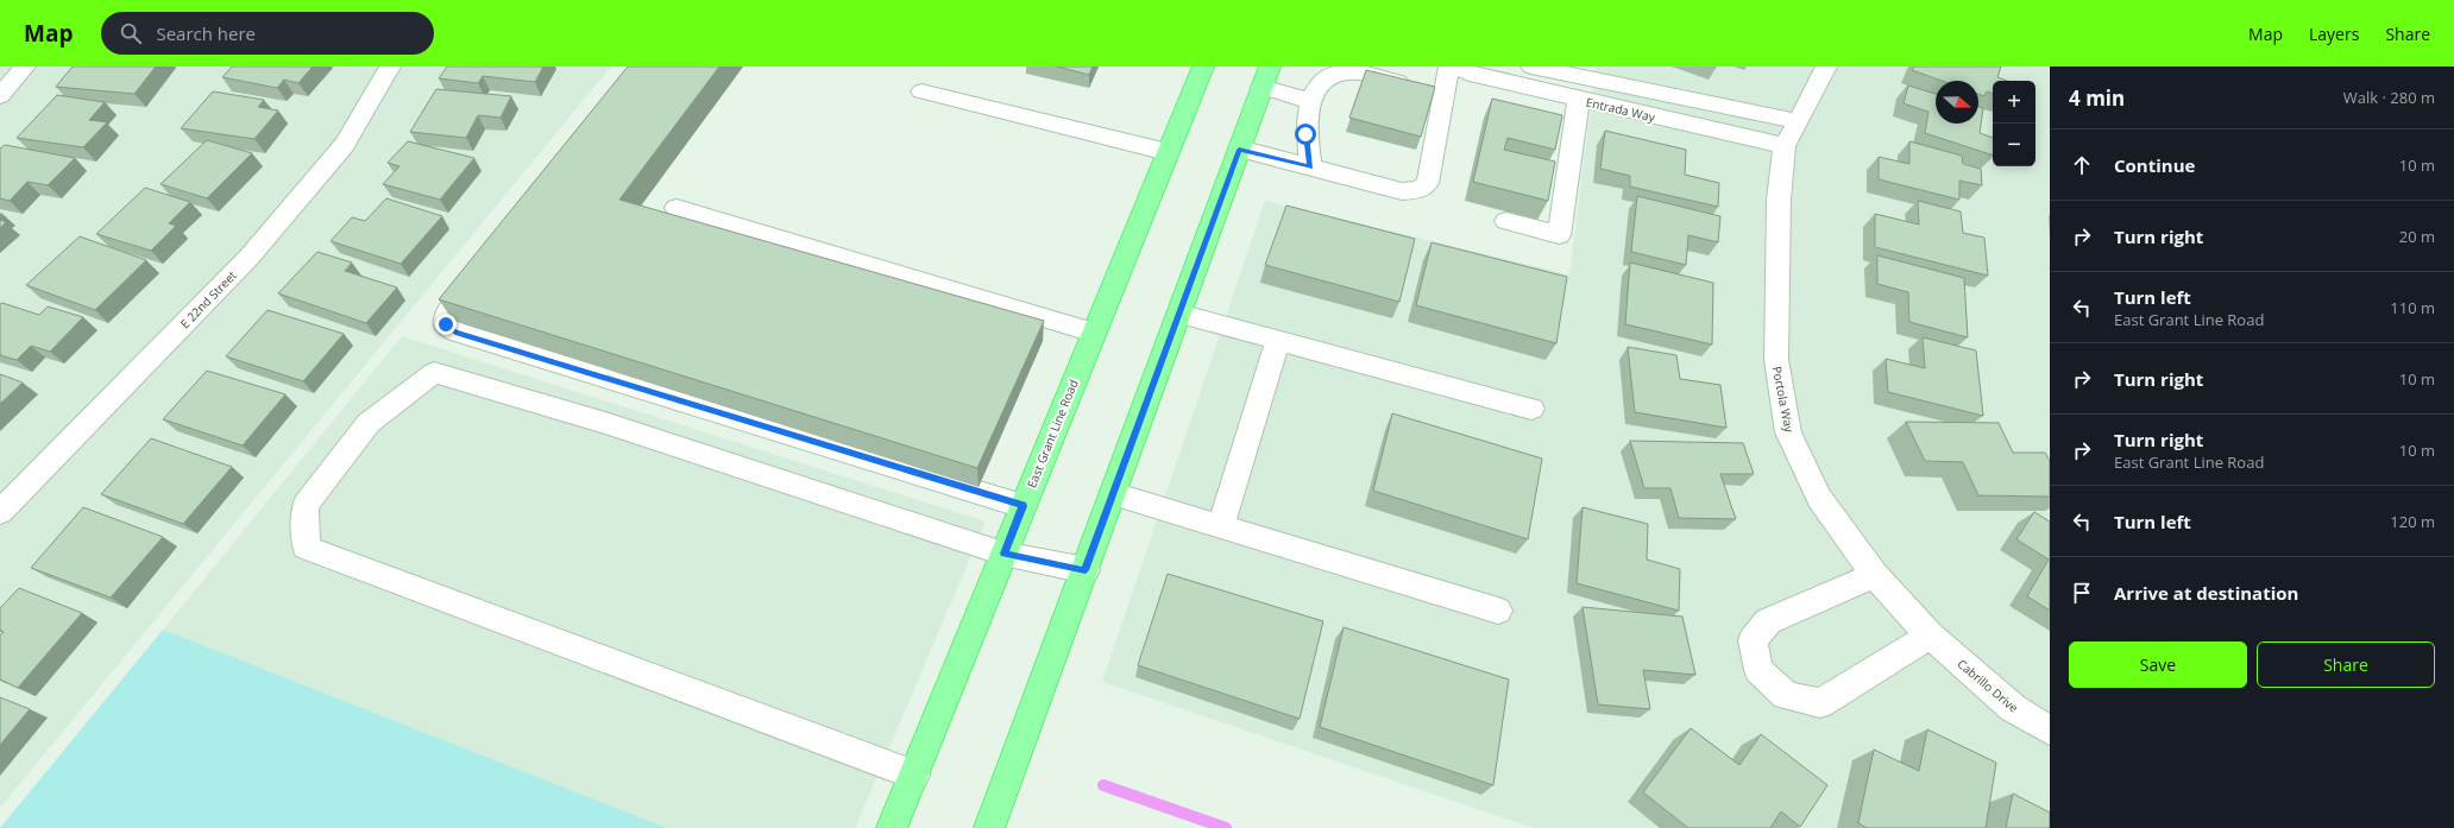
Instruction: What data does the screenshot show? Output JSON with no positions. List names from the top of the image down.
{
  "streets": {
    "main road": ["East Grant Line Road"],
    "street": [
      "Entrada Way",
      "E 22nd Street",
      "Portola Way",
      "Cabrillo Drive"
    ]
  },
  "crossings": [
    ["Entrada Way", "Portola Way"],
    ["Portola Way", "Cabrillo Drive"]
  ],
  "north": "right",
  "page": {
    "header": "Map",
    "search": "Search here",
    "nav": ["Map", "Layers", "Share"],
    "heading": ["4 min", "Walk · 280 m"],
    "map_buttons": ["+", "−"],
    "list": [
      ["Continue", "10 m"],
      ["Turn right", "20 m"],
      ["Turn left", "East Grant Line Road", "110 m"],
      ["Turn right", "10 m"],
      ["Turn right", "East Grant Line Road", "10 m"],
      ["Turn left", "120 m"],
      "Arrive at destination"
    ],
    "buttons": ["Save", "Share"]
  }
}
